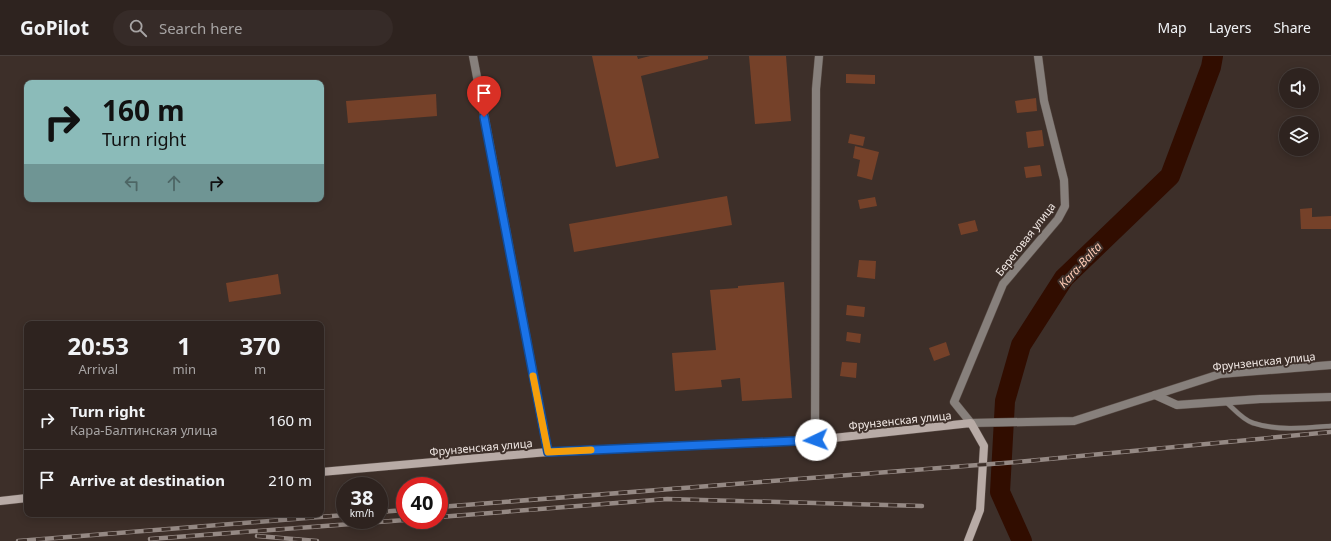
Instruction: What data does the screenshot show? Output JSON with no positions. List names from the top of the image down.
{
  "streets": {
    "street": ["Береговая улица", "Фрунзенская улица"]
  },
  "crossings": [
    ["Береговая улица", "Фрунзенская улица"]
  ],
  "water": ["Kara-Balta"],
  "page": {
    "header": "GoPilot",
    "search": "Search here",
    "nav": ["Map", "Layers", "Share"],
    "turn": ["160 m", "Turn right"],
    "eta": [
      "20:53",
      "Arrival",
      "1",
      "min",
      "370",
      "m"
    ],
    "list": [
      {
        "name": "Turn right",
        "note": "Кара-Балтинская улица",
        "value": "160 m"
      },
      {
        "name": "Arrive at destination",
        "value": "210 m"
      }
    ],
    "speed": "38 km/h",
    "limit": "40"
  }
}
